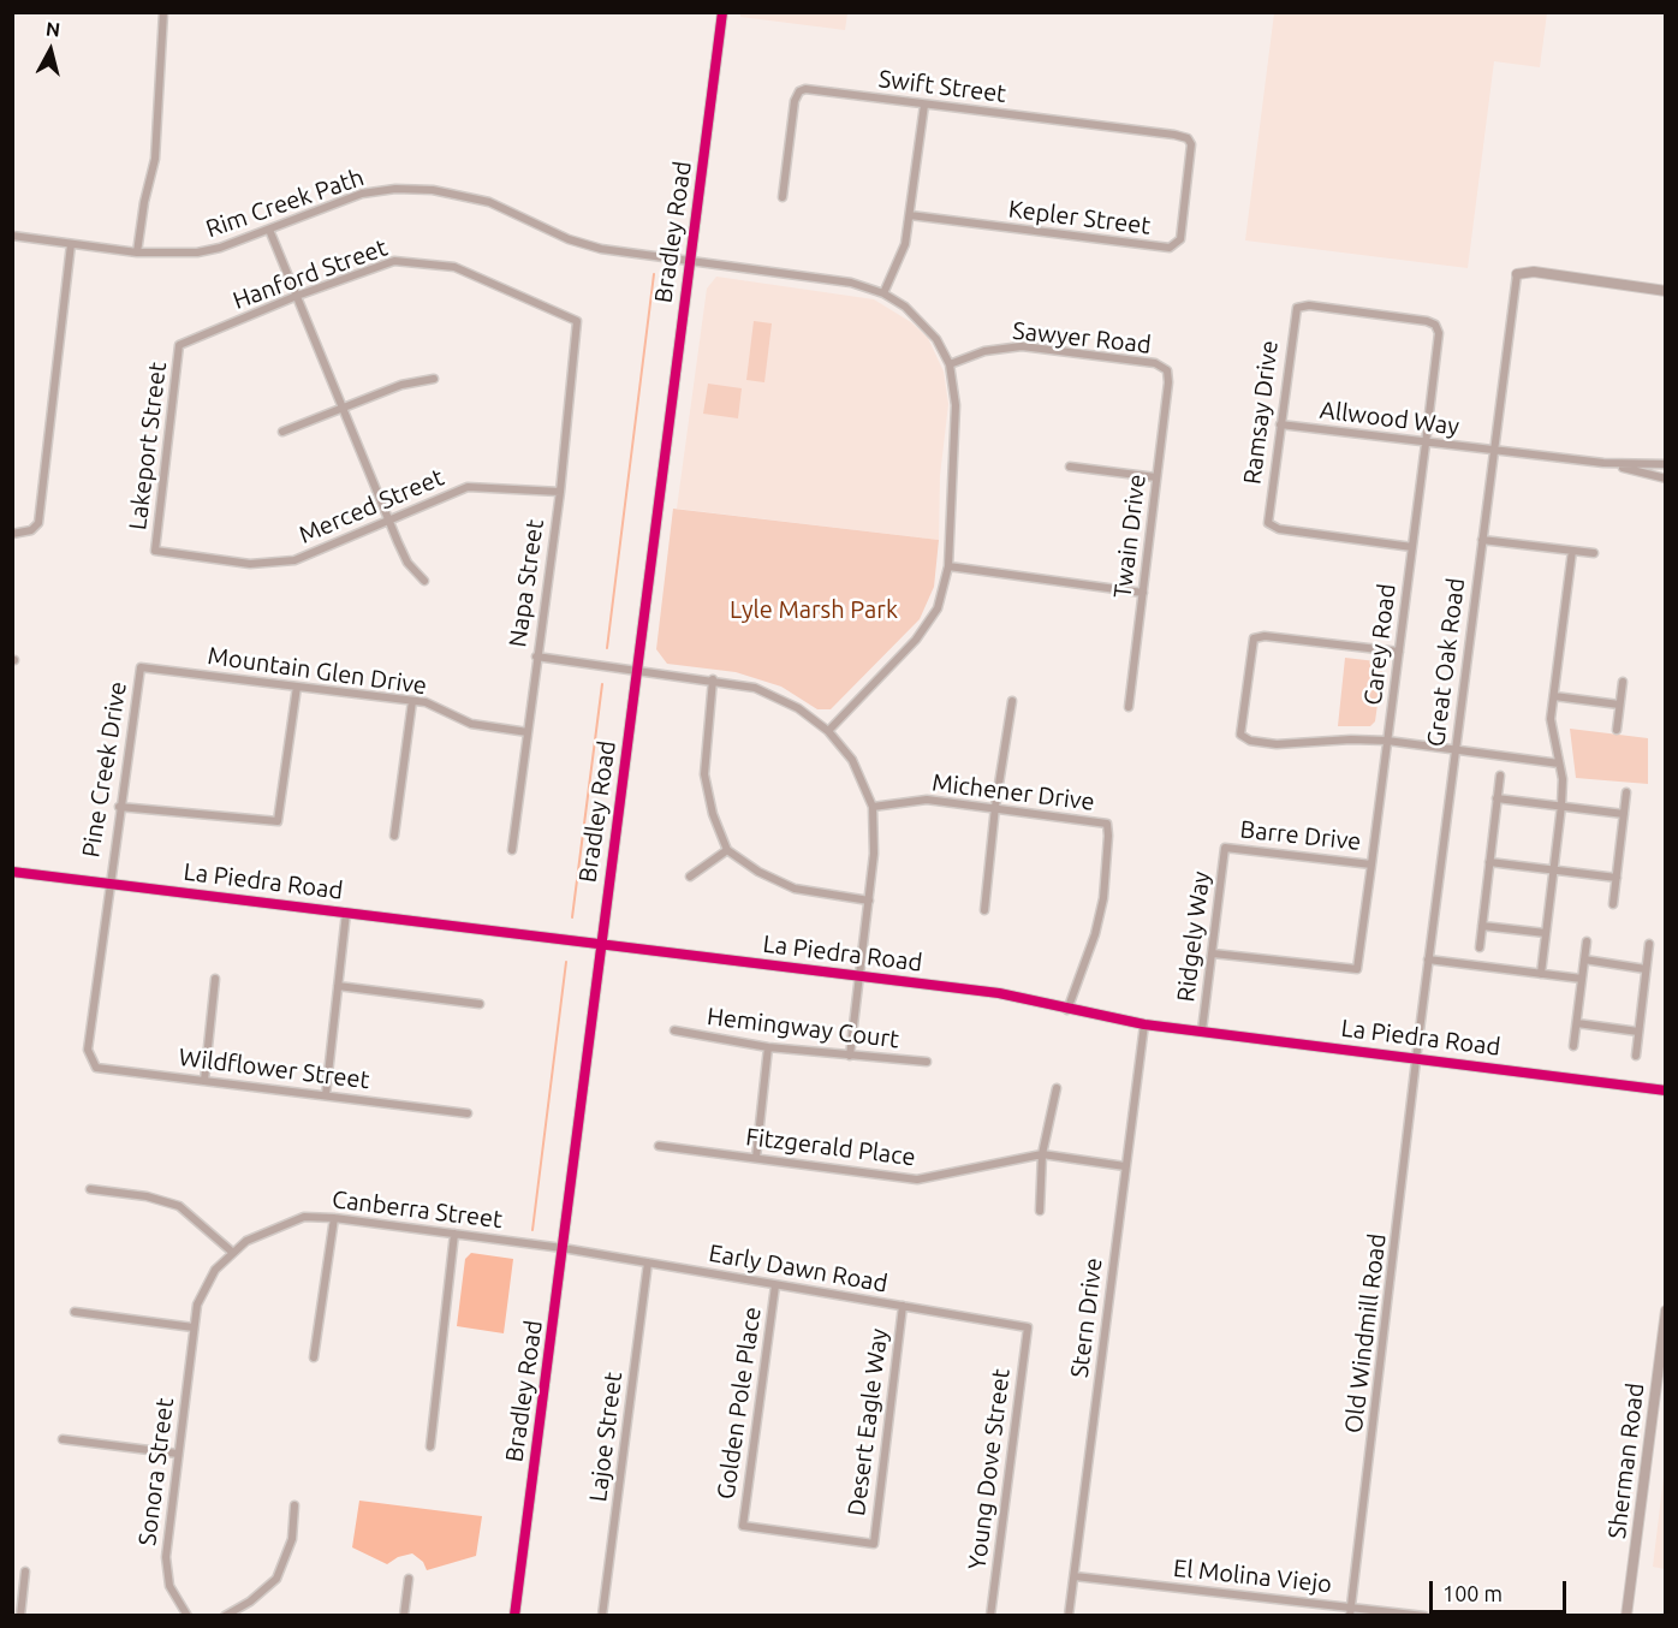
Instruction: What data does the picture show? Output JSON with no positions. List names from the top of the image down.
{
  "streets": {
    "street": [
      "Swift Street",
      "Rim Creek Path",
      "Kepler Street",
      "Bradley Road",
      "Hanford Street",
      "Sawyer Road",
      "Ramsay Drive",
      "Allwood Way",
      "Lakeport Street",
      "Merced Street",
      "Twain Drive",
      "Napa Street",
      "Carey Road",
      "Great Oak Road",
      "Mountain Glen Drive",
      "Pine Creek Drive",
      "Michener Drive",
      "Barre Drive",
      "La Piedra Road",
      "Ridgely Way",
      "Hemingway Court",
      "Wildflower Street",
      "Fitzgerald Place",
      "Canberra Street",
      "Early Dawn Road",
      "Stern Drive",
      "Old Windmill Road",
      "Golden Pole Place",
      "Desert Eagle Way",
      "Lajoe Street",
      "Sherman Road",
      "Young Dove Street",
      "Sonora Street",
      "El Molina Viejo"
    ]
  },
  "crossings": [
    ["Swift Street", "Kepler Street"],
    ["Rim Creek Path", "Bradley Road"],
    ["Rim Creek Path", "Sawyer Road"],
    ["Bradley Road", "La Piedra Road"],
    ["Bradley Road", "Canberra Street"],
    ["Bradley Road", "Early Dawn Road"],
    ["Hanford Street", "Lakeport Street"],
    ["Hanford Street", "Napa Street"],
    ["Sawyer Road", "Twain Drive"],
    ["Ramsay Drive", "Allwood Way"],
    ["Ramsay Drive", "Carey Road"],
    ["Allwood Way", "Carey Road"],
    ["Allwood Way", "Great Oak Road"],
    ["Lakeport Street", "Merced Street"],
    ["Merced Street", "Napa Street"],
    ["Napa Street", "Mountain Glen Drive"],
    ["Carey Road", "Barre Drive"],
    ["Carey Road", "Ridgely Way"],
    ["Great Oak Road", "La Piedra Road"],
    ["Great Oak Road", "Old Windmill Road"],
    ["Mountain Glen Drive", "Pine Creek Drive"],
    ["Pine Creek Drive", "La Piedra Road"],
    ["Pine Creek Drive", "Wildflower Street"],
    ["Michener Drive", "La Piedra Road"],
    ["Barre Drive", "Ridgely Way"],
    ["La Piedra Road", "Ridgely Way"],
    ["La Piedra Road", "Stern Drive"],
    ["La Piedra Road", "Old Windmill Road"],
    ["Fitzgerald Place", "Stern Drive"],
    ["Canberra Street", "Early Dawn Road"],
    ["Canberra Street", "Sonora Street"],
    ["Early Dawn Road", "Golden Pole Place"],
    ["Early Dawn Road", "Desert Eagle Way"],
    ["Early Dawn Road", "Lajoe Street"],
    ["Early Dawn Road", "Young Dove Street"],
    ["Stern Drive", "El Molina Viejo"],
    ["Old Windmill Road", "El Molina Viejo"],
    ["Golden Pole Place", "Desert Eagle Way"]
  ],
  "parks": ["Lyle Marsh Park"],
  "scale_bar": "100 m",
  "north": "top"
}
